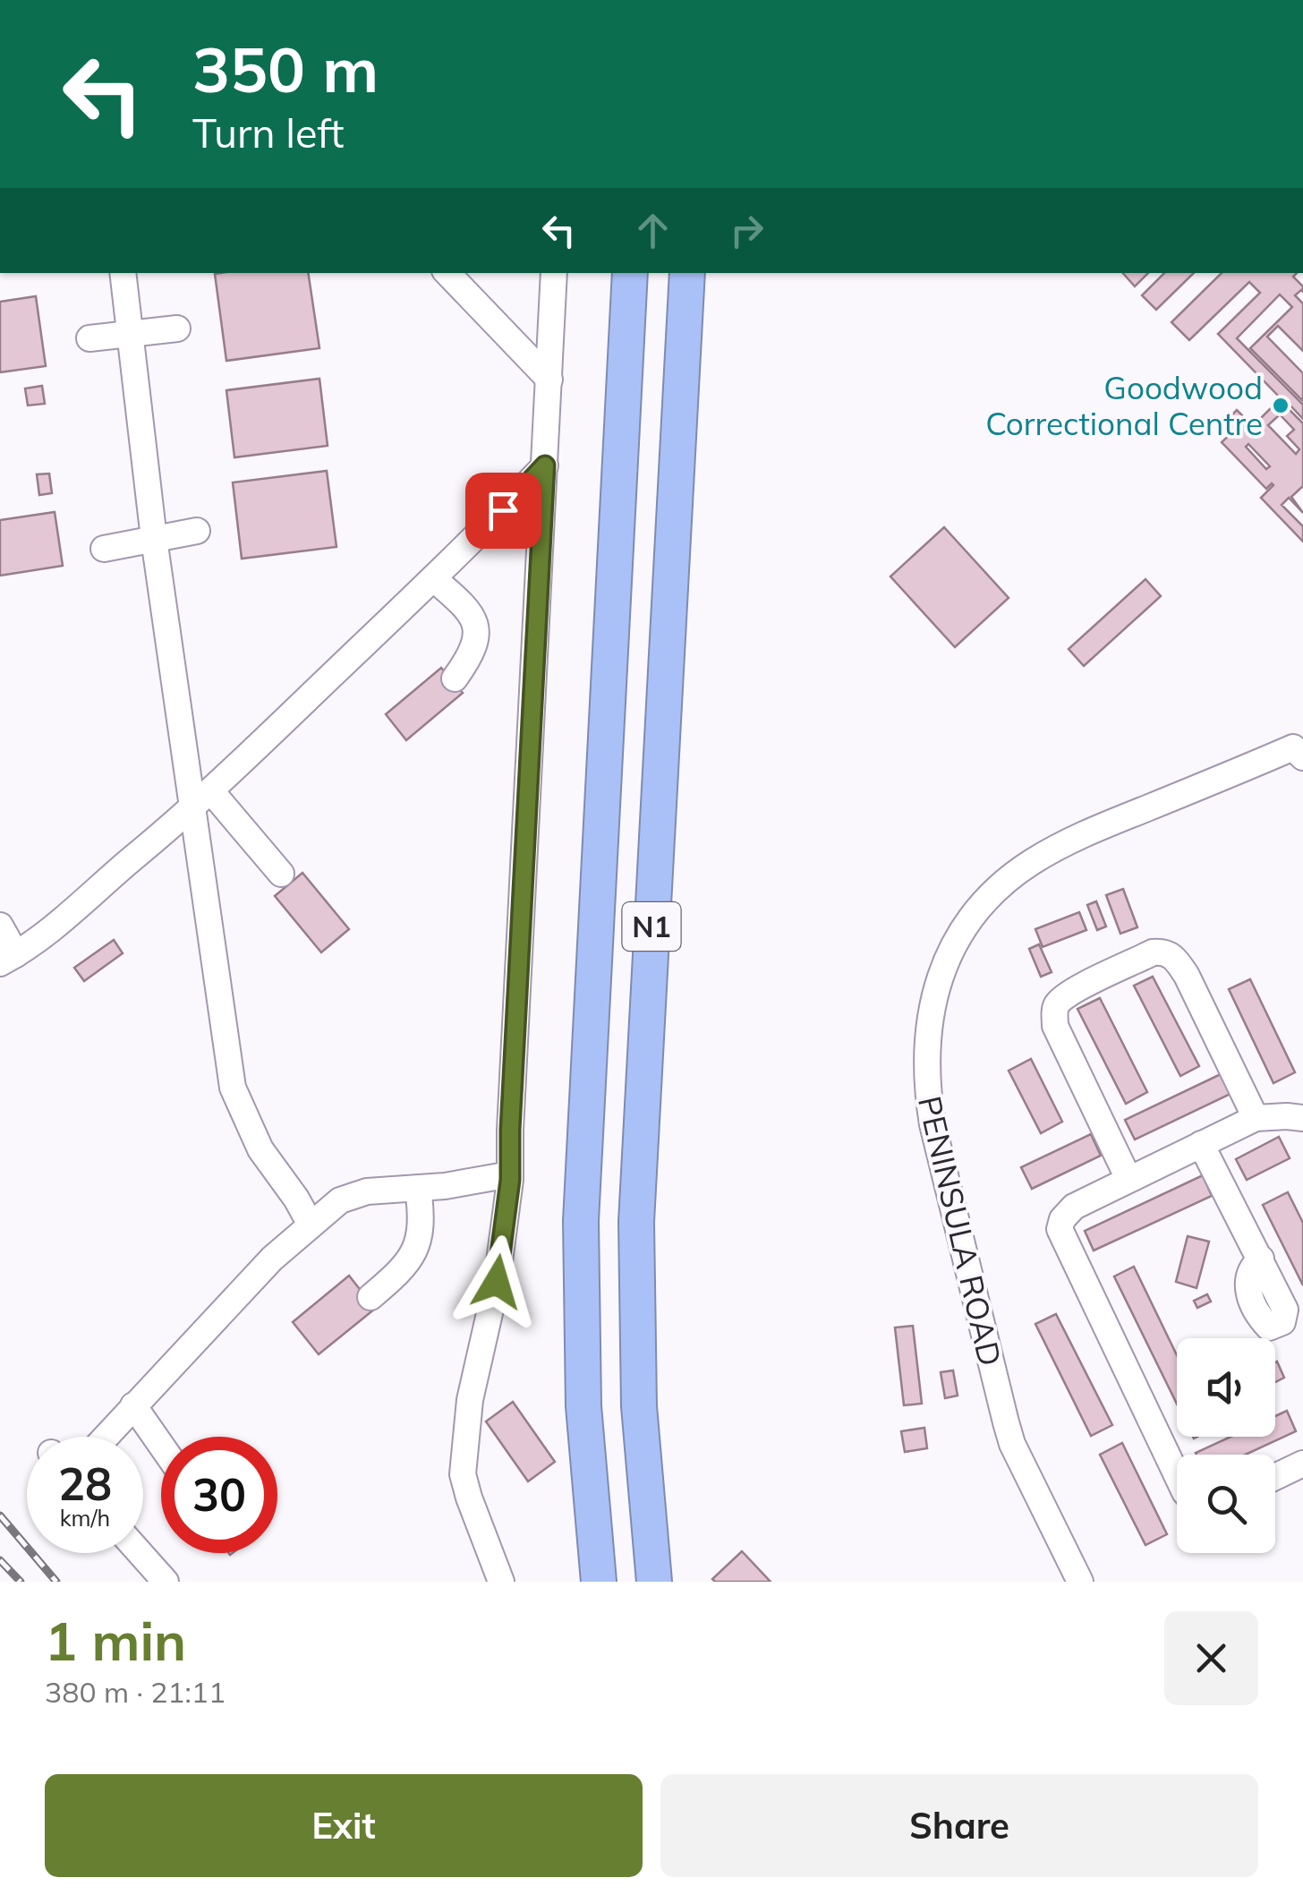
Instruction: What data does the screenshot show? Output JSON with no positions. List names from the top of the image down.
{
  "streets": {
    "highway": ["N1"],
    "street": ["PENINSULA ROAD"]
  },
  "places": ["Goodwood Correctional Centre"],
  "page": {
    "turn": ["350 m", "Turn left"],
    "speed": "28 km/h",
    "limit": "30",
    "heading": ["1 min", "380 m · 21:11"],
    "buttons": ["Exit", "Share"]
  }
}
